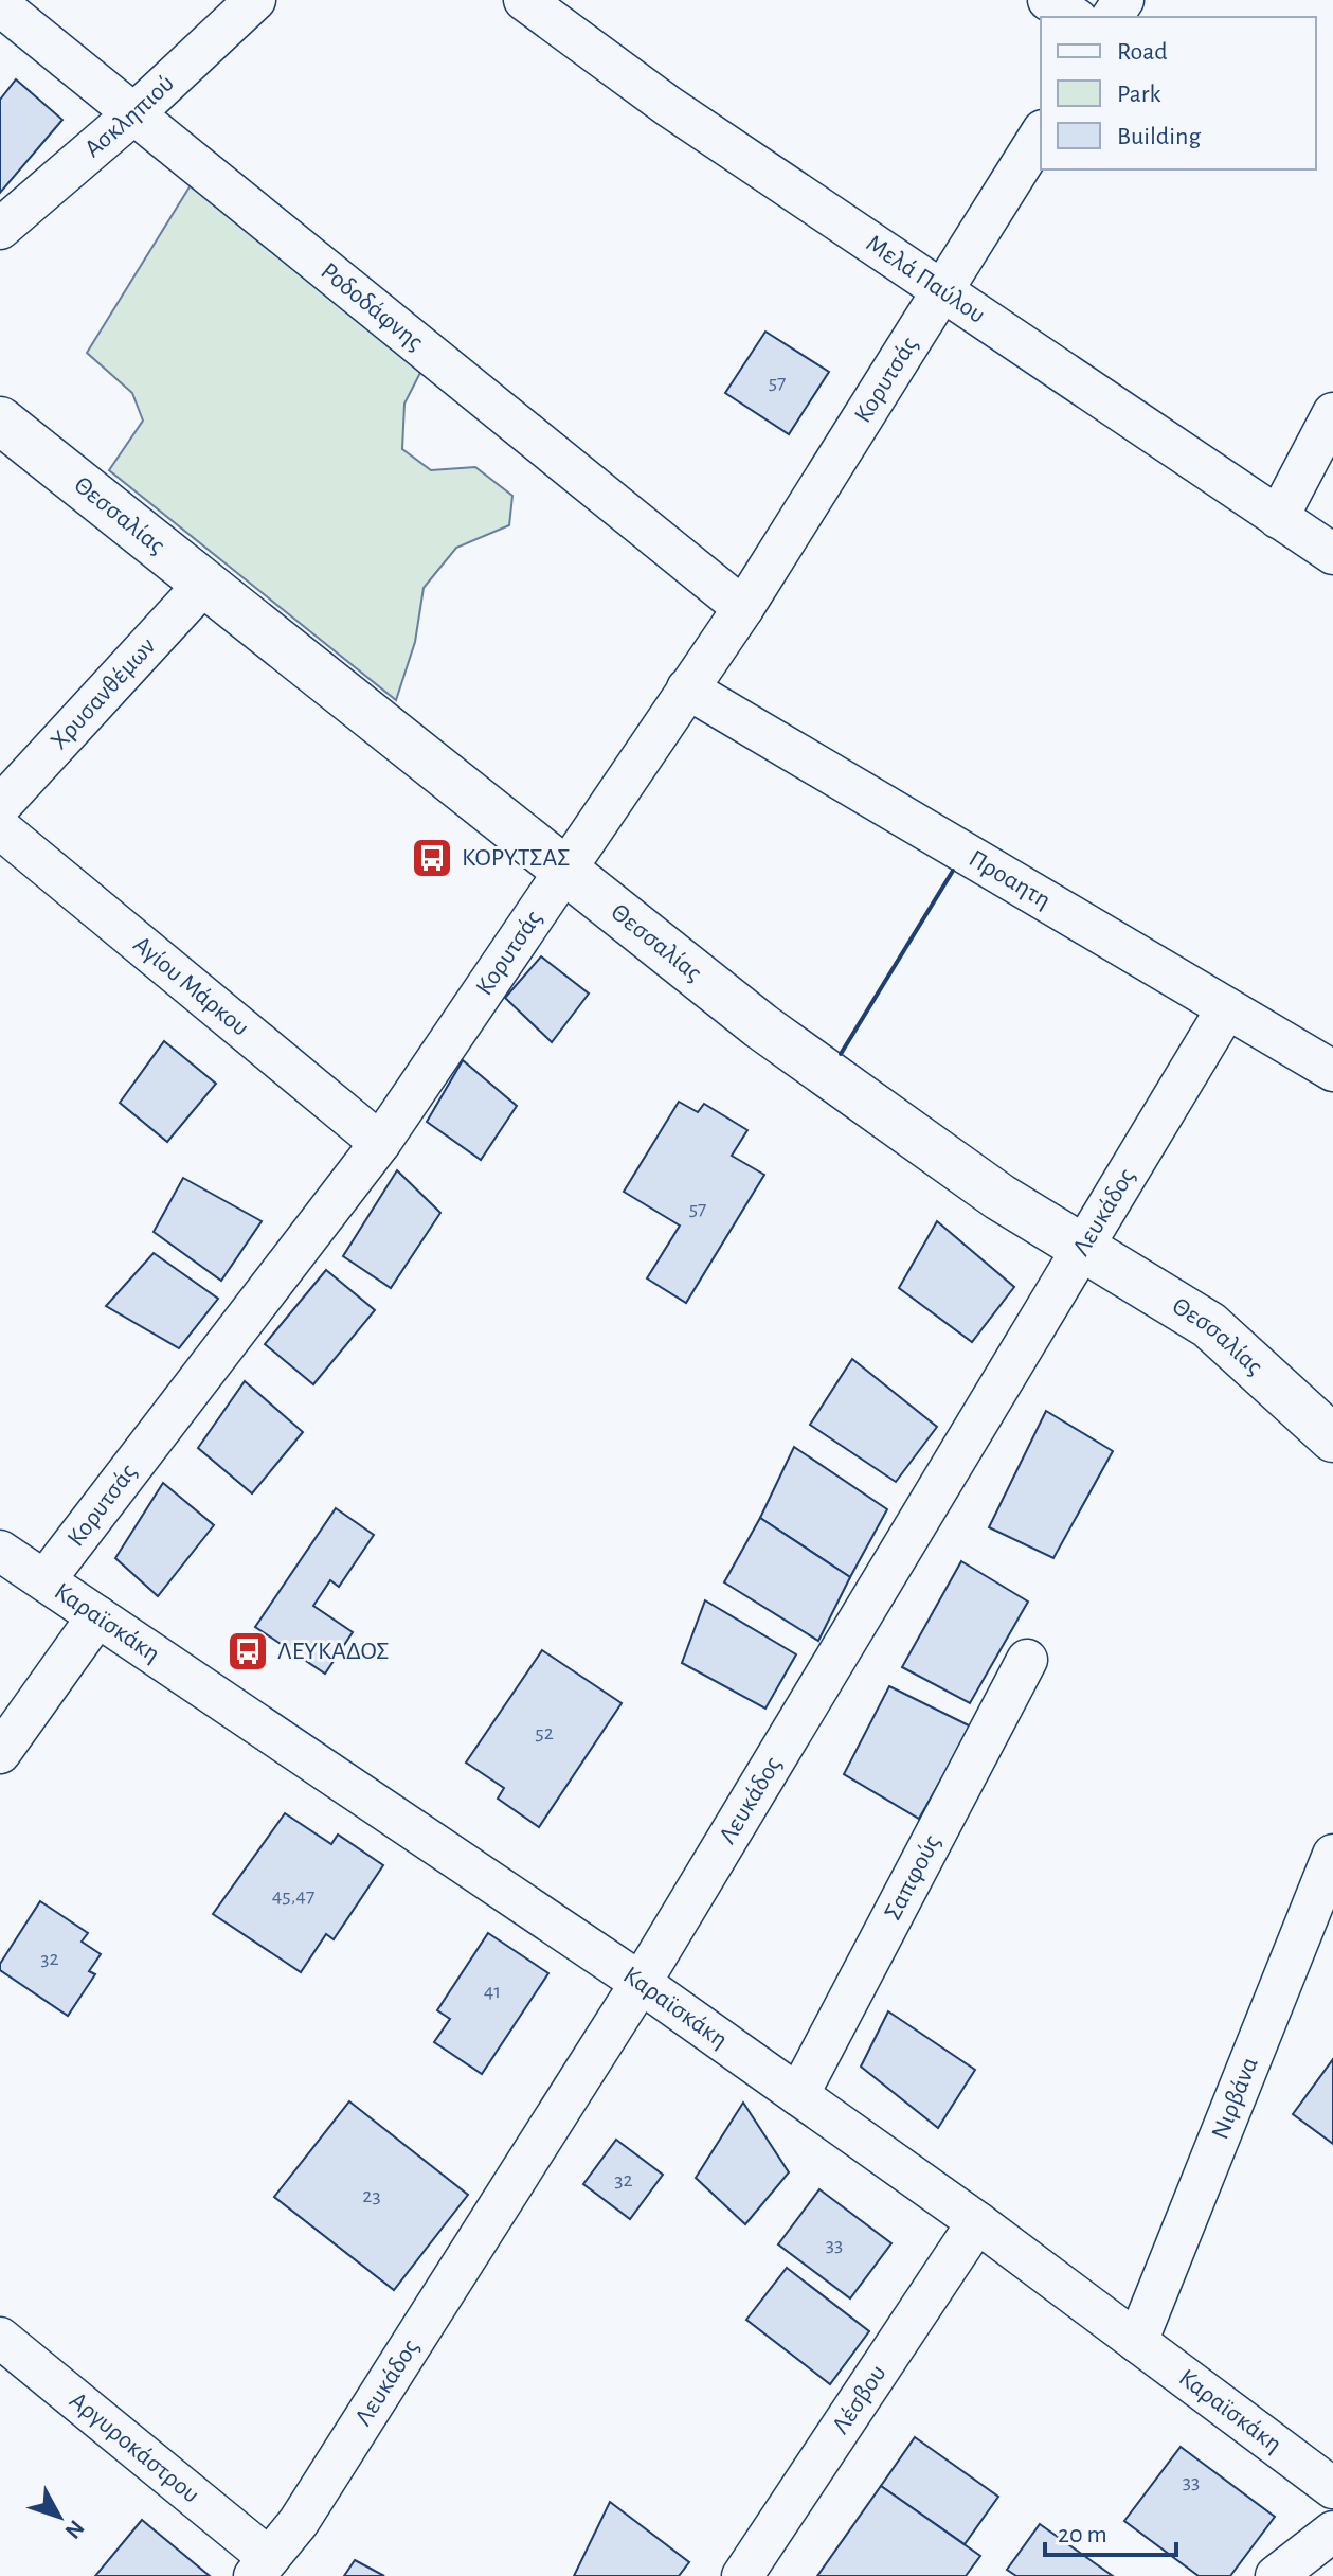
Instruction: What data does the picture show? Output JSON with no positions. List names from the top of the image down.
{
  "streets": {
    "street": [
      "Ασκληπιού",
      "Μελά Παύλου",
      "Ροδοδάφνης",
      "Κορυτσάς",
      "Θεσσαλίας",
      "Χρυσανθέμων",
      "Προαητη",
      "Αγίου Μάρκου",
      "Λευκάδος",
      "Καραϊσκάκη",
      "Σαπφούς",
      "Νιρβάνα",
      "Λέσβου",
      "Αργυροκάστρου"
    ]
  },
  "crossings": [
    ["Ασκληπιού", "Ροδοδάφνης"],
    ["Μελά Παύλου", "Κορυτσάς"],
    ["Ροδοδάφνης", "Κορυτσάς"],
    ["Κορυτσάς", "Θεσσαλίας"],
    ["Κορυτσάς", "Προαητη"],
    ["Κορυτσάς", "Αγίου Μάρκου"],
    ["Κορυτσάς", "Καραϊσκάκη"],
    ["Θεσσαλίας", "Χρυσανθέμων"],
    ["Θεσσαλίας", "Λευκάδος"],
    ["Προαητη", "Λευκάδος"],
    ["Λευκάδος", "Καραϊσκάκη"],
    ["Λευκάδος", "Αργυροκάστρου"],
    ["Καραϊσκάκη", "Σαπφούς"],
    ["Καραϊσκάκη", "Νιρβάνα"],
    ["Καραϊσκάκη", "Λέσβου"]
  ],
  "places": {
    "bus stop": ["ΚΟΡΥΤΣΑΣ", "ΛΕΥΚΑΔΟΣ"]
  },
  "house_numbers": [
    "57",
    "57",
    "52",
    "45,47",
    "32",
    "41",
    "32",
    "23",
    "33",
    "33"
  ],
  "legend": ["Road", "Park", "Building"],
  "scale_bar": "20 m",
  "north": "bottom right"
}
